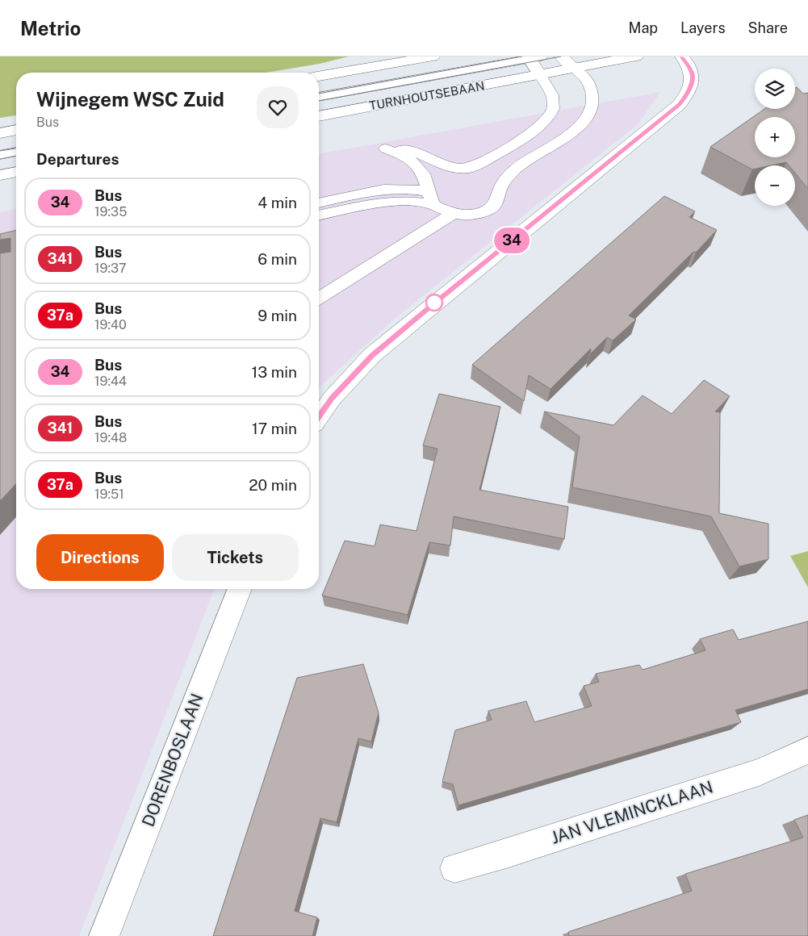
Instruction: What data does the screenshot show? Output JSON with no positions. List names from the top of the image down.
{
  "streets": {
    "street": ["TURNHOUTSEBAAN", "DORENBOSLAAN", "JAN VLEMINCKLAAN"]
  },
  "lines": ["bus line 34"],
  "page": {
    "header": "Metrio",
    "nav": ["Map", "Layers", "Share"],
    "on_map": "34",
    "map_buttons": ["+", "−"],
    "heading": [
      ["Wijnegem WSC Zuid", "Bus"],
      "Departures"
    ],
    "list": [
      {
        "mark": "34",
        "name": "Bus",
        "note": "19:35",
        "value": "4 min"
      },
      {
        "mark": "341",
        "name": "Bus",
        "note": "19:37",
        "value": "6 min"
      },
      {
        "mark": "37a",
        "name": "Bus",
        "note": "19:40",
        "value": "9 min"
      },
      {
        "mark": "34",
        "name": "Bus",
        "note": "19:44",
        "value": "13 min"
      },
      {
        "mark": "341",
        "name": "Bus",
        "note": "19:48",
        "value": "17 min"
      },
      {
        "mark": "37a",
        "name": "Bus",
        "note": "19:51",
        "value": "20 min"
      }
    ],
    "buttons": ["Directions", "Tickets"]
  }
}
